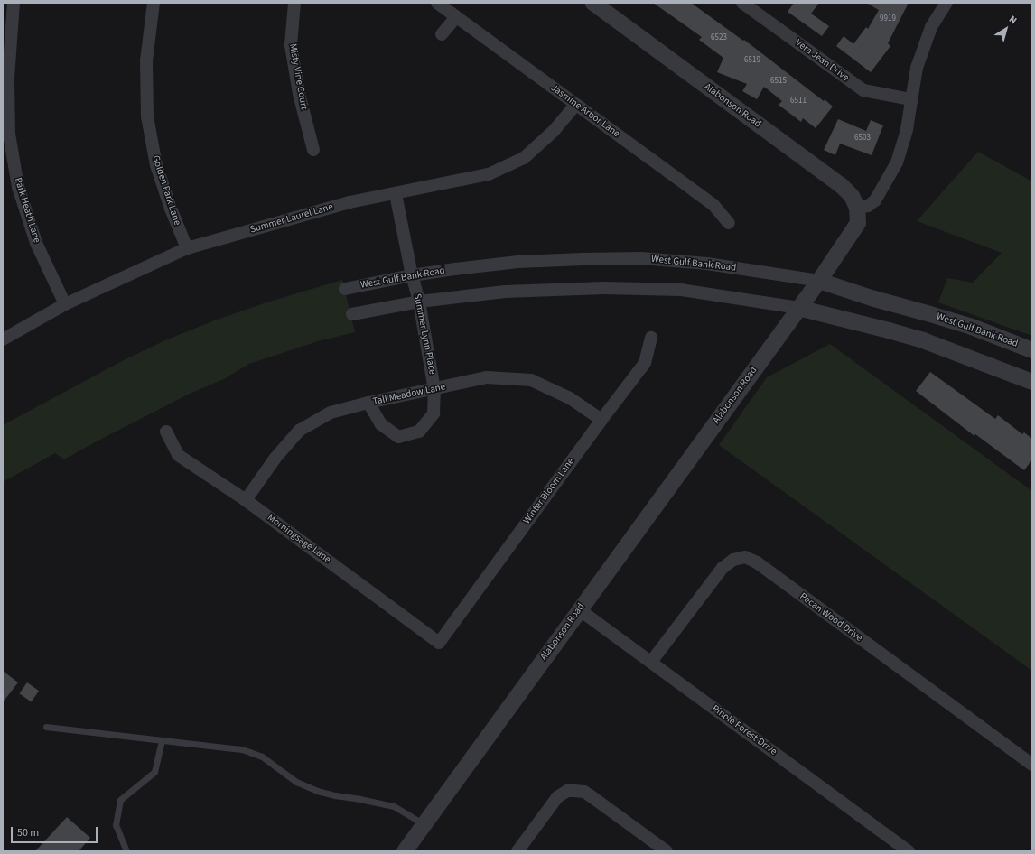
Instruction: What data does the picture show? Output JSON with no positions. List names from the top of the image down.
{
  "streets": {
    "street": [
      "Vera Jean Drive",
      "Misty Vine Court",
      "Alabonson Road",
      "Jasmine Arbor Lane",
      "Golden Park Lane",
      "Park Heath Lane",
      "Summer Laurel Lane",
      "West Gulf Bank Road",
      "Summer Lynn Place",
      "Tall Meadow Lane",
      "Winter Bloom Lane",
      "Morningsage Lane",
      "Pecan Wood Drive",
      "Pinole Forest Drive"
    ]
  },
  "crossings": [
    ["Alabonson Road", "West Gulf Bank Road"],
    ["Alabonson Road", "Pinole Forest Drive"],
    ["Jasmine Arbor Lane", "Summer Laurel Lane"],
    ["Golden Park Lane", "Summer Laurel Lane"],
    ["Park Heath Lane", "Summer Laurel Lane"],
    ["Summer Laurel Lane", "Summer Lynn Place"],
    ["West Gulf Bank Road", "Summer Lynn Place"],
    ["Summer Lynn Place", "Tall Meadow Lane"],
    ["Tall Meadow Lane", "Winter Bloom Lane"],
    ["Tall Meadow Lane", "Morningsage Lane"],
    ["Winter Bloom Lane", "Morningsage Lane"],
    ["Pecan Wood Drive", "Pinole Forest Drive"]
  ],
  "house_numbers": [
    "9919",
    "6523",
    "6519",
    "6515",
    "6511",
    "6503"
  ],
  "scale_bar": "50 m",
  "north": "top right"
}
